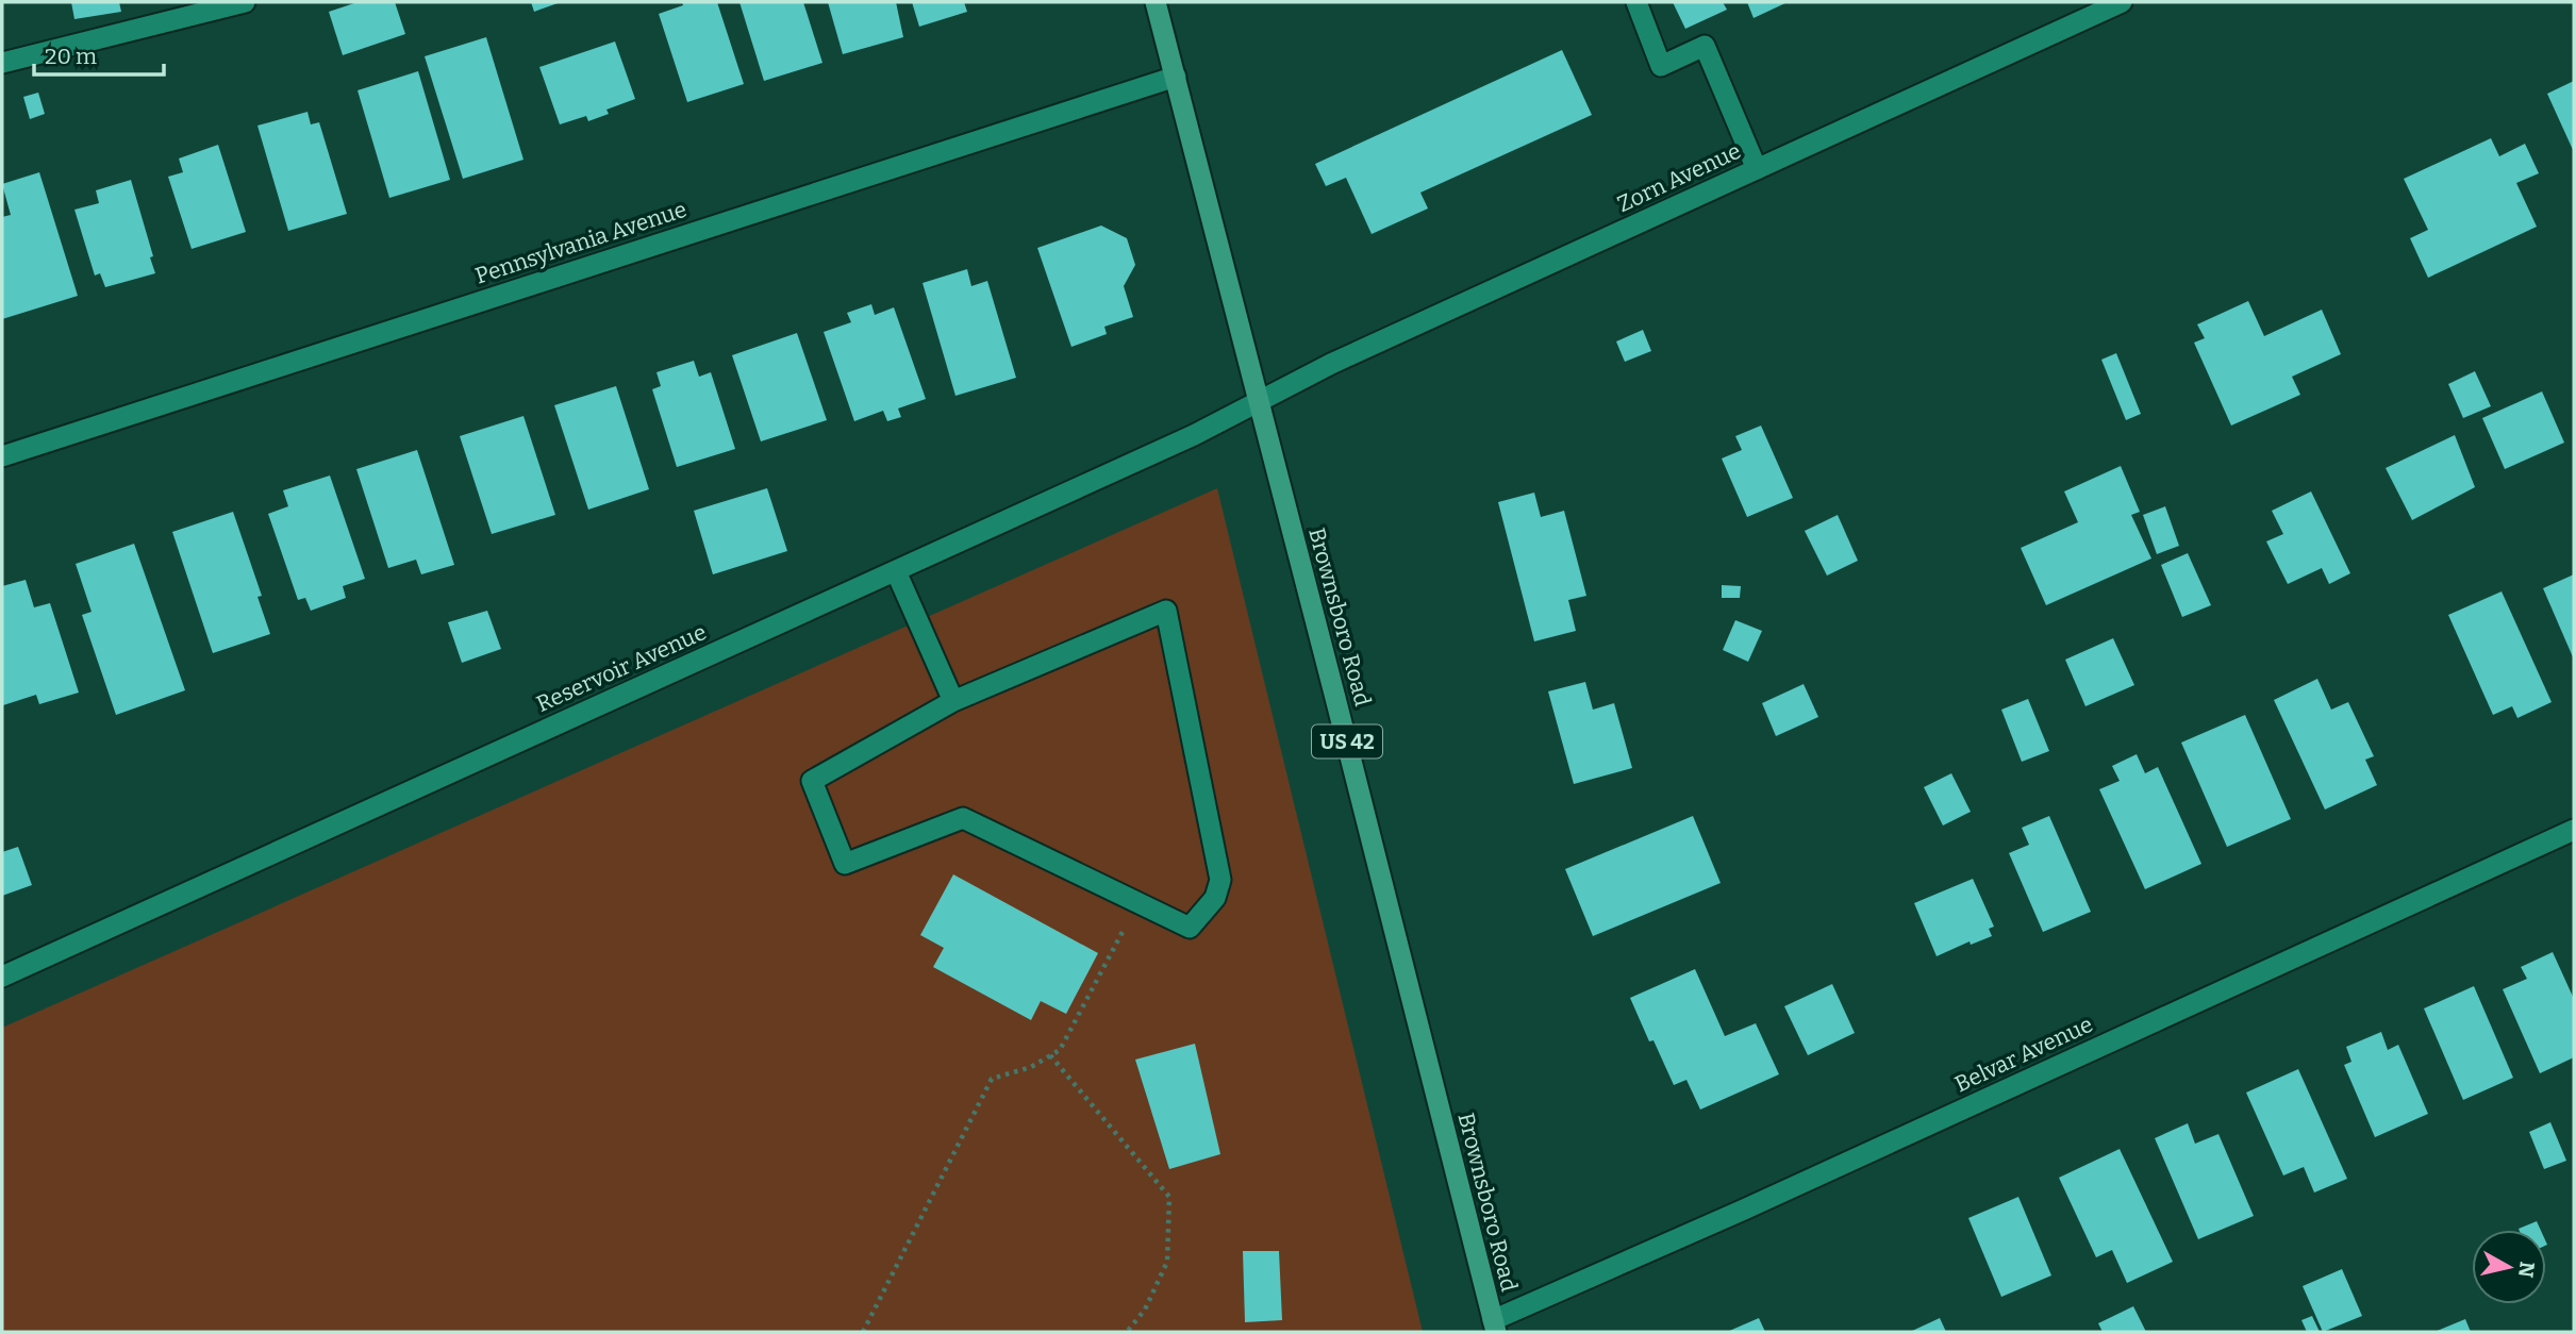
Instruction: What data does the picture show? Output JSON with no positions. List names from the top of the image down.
{
  "streets": {
    "main road": ["Brownsboro Road", "US 42"],
    "street": [
      "Zorn Avenue",
      "Pennsylvania Avenue",
      "Reservoir Avenue",
      "Belvar Avenue"
    ]
  },
  "crossings": [
    ["Zorn Avenue", "Brownsboro Road"],
    ["Zorn Avenue", "Reservoir Avenue"],
    ["Pennsylvania Avenue", "Brownsboro Road"],
    ["Brownsboro Road", "Reservoir Avenue"],
    ["Brownsboro Road", "Belvar Avenue"]
  ],
  "scale_bar": "20 m",
  "north": "right"
}
